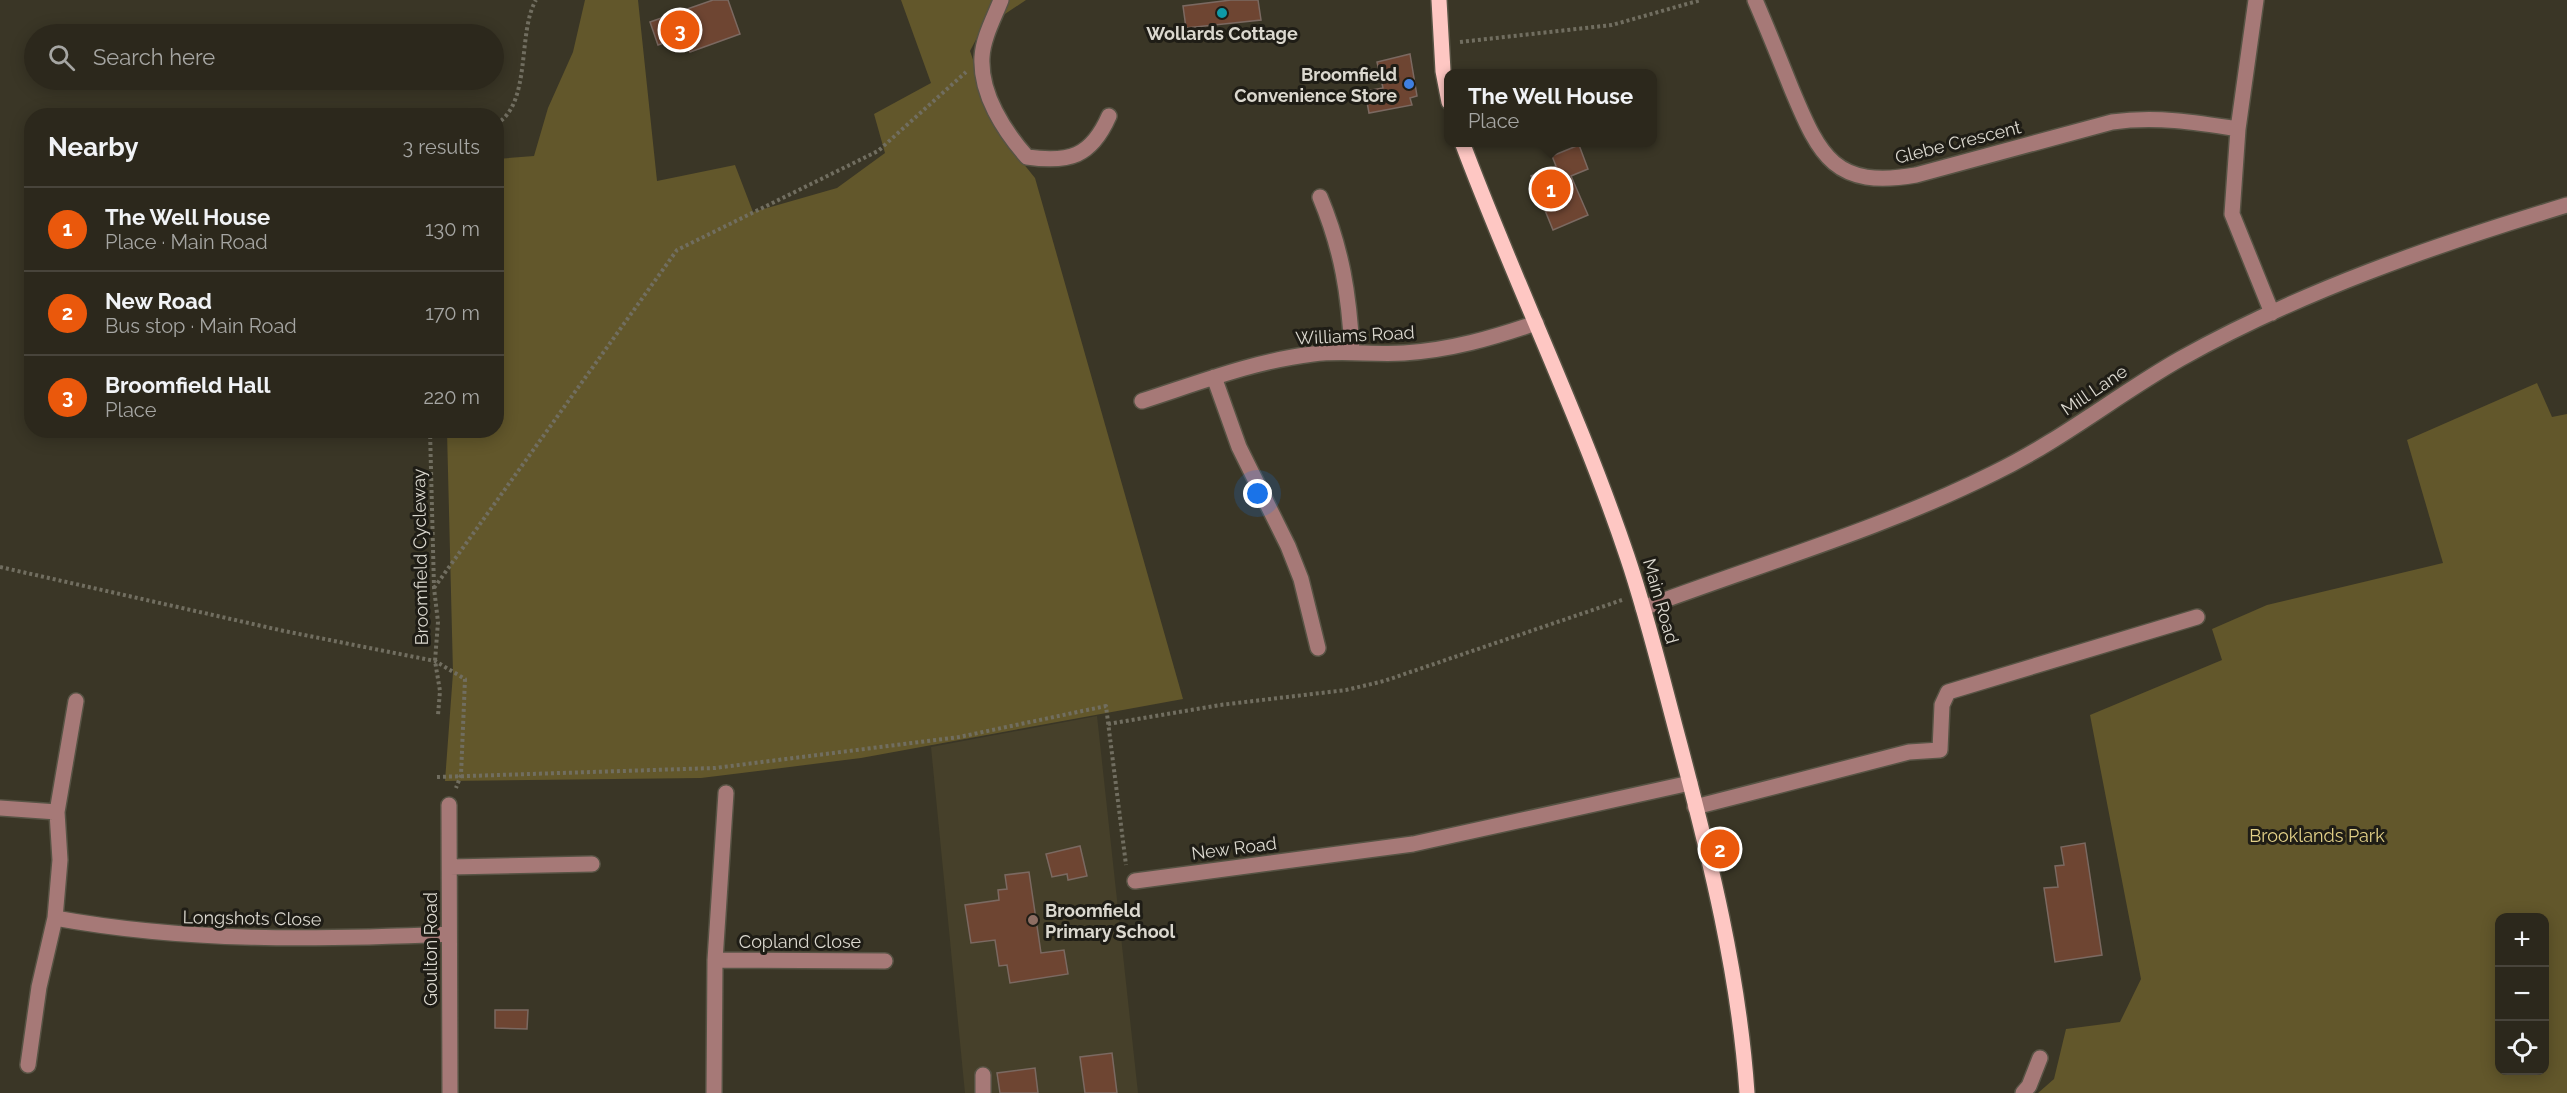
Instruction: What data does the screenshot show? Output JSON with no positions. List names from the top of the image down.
{
  "streets": {
    "main road": ["Main Road"],
    "street": [
      "Glebe Crescent",
      "Williams Road",
      "Mill Lane",
      "New Road",
      "Longshots Close",
      "Copland Close",
      "Goulton Road"
    ],
    "path": ["Broomfield Cycleway"]
  },
  "crossings": [
    ["Williams Road", "Main Road"],
    ["Mill Lane", "Main Road"],
    ["Main Road", "New Road"],
    ["Longshots Close", "Goulton Road"]
  ],
  "parks": ["Brooklands Park"],
  "places": ["Wollards Cottage", "Broomfield Convenience Store", "Broomfield Primary School"],
  "page": {
    "pins": ["3", "1", "2"],
    "search": "Search here",
    "popup": ["The Well House", "Place"],
    "heading": ["Nearby", "3 results"],
    "list": [
      {
        "mark": "1",
        "name": "The Well House",
        "note": "Place · Main Road",
        "value": "130 m"
      },
      {
        "mark": "2",
        "name": "New Road",
        "note": "Bus stop · Main Road",
        "value": "170 m"
      },
      {
        "mark": "3",
        "name": "Broomfield Hall",
        "note": "Place",
        "value": "220 m"
      }
    ],
    "map_buttons": ["+", "−"]
  }
}
